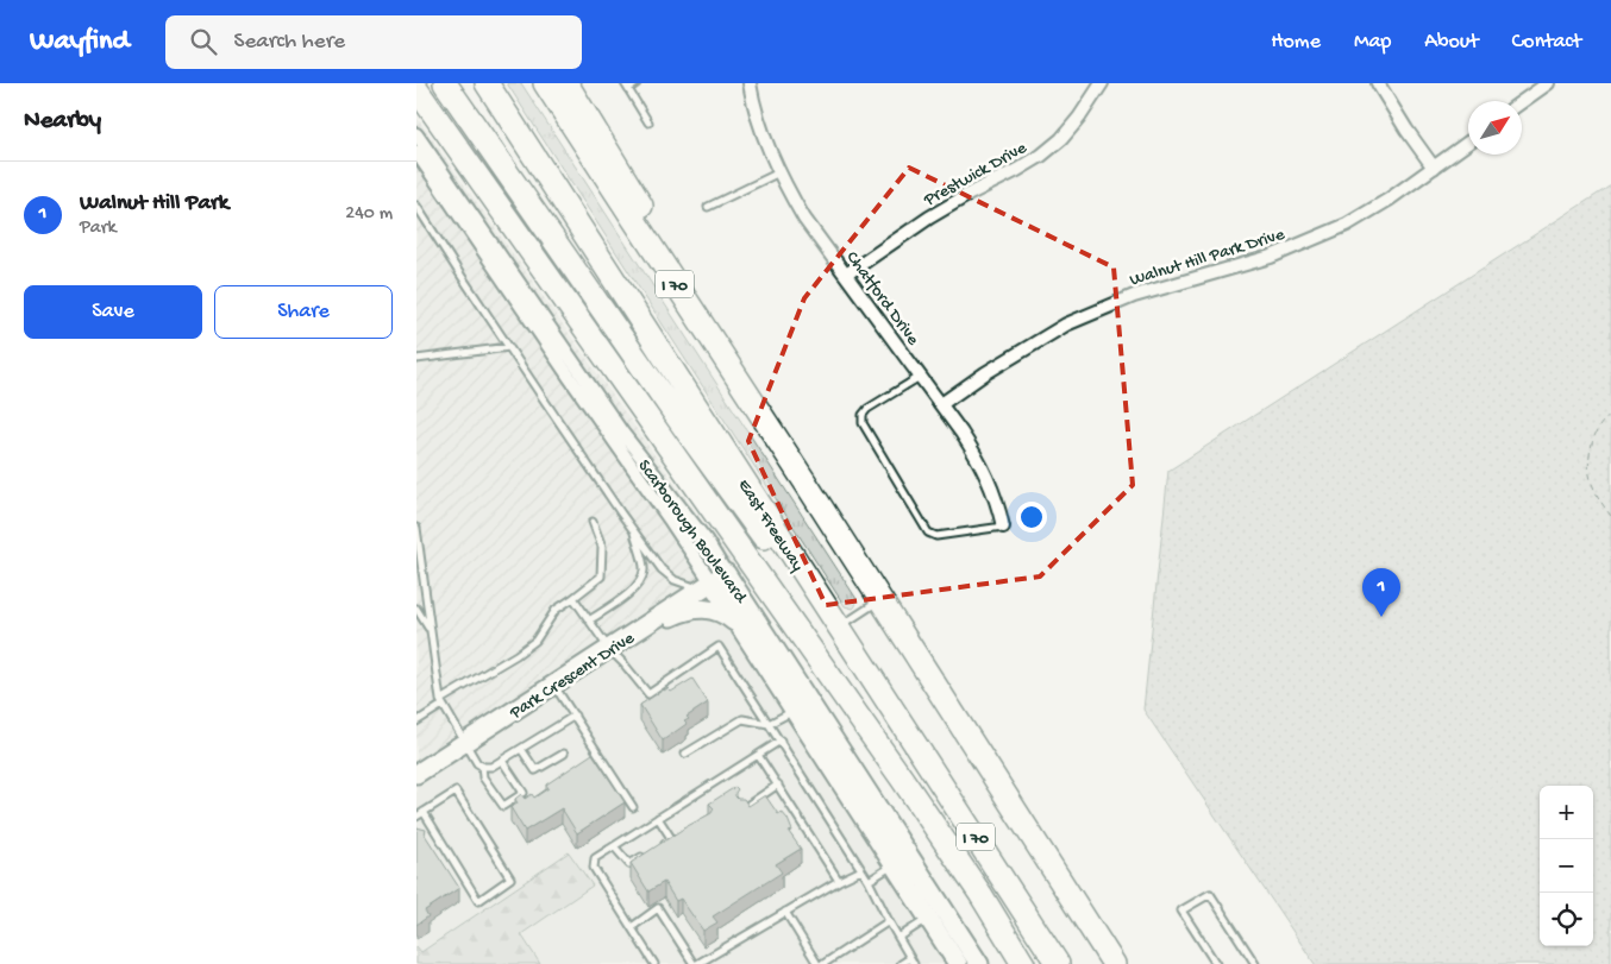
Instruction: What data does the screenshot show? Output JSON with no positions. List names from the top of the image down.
{
  "streets": {
    "highway": ["I 70", "East Freeway"],
    "street": [
      "Prestwick Drive",
      "Walnut Hill Park Drive",
      "Chatford Drive",
      "Scarborough Boulevard",
      "Park Crescent Drive"
    ]
  },
  "crossings": [
    ["Prestwick Drive", "Chatford Drive"],
    ["Walnut Hill Park Drive", "Chatford Drive"],
    ["Scarborough Boulevard", "Park Crescent Drive"]
  ],
  "north": "top right",
  "page": {
    "header": "Wayfind",
    "search": "Search here",
    "nav": [
      "Home",
      "Map",
      "About",
      "Contact"
    ],
    "heading": "Nearby",
    "list": [
      {
        "mark": "1",
        "name": "Walnut Hill Park",
        "note": "Park",
        "value": "240 m"
      }
    ],
    "buttons": ["Save", "Share"],
    "pins": "1",
    "map_buttons": ["+", "−"]
  }
}
